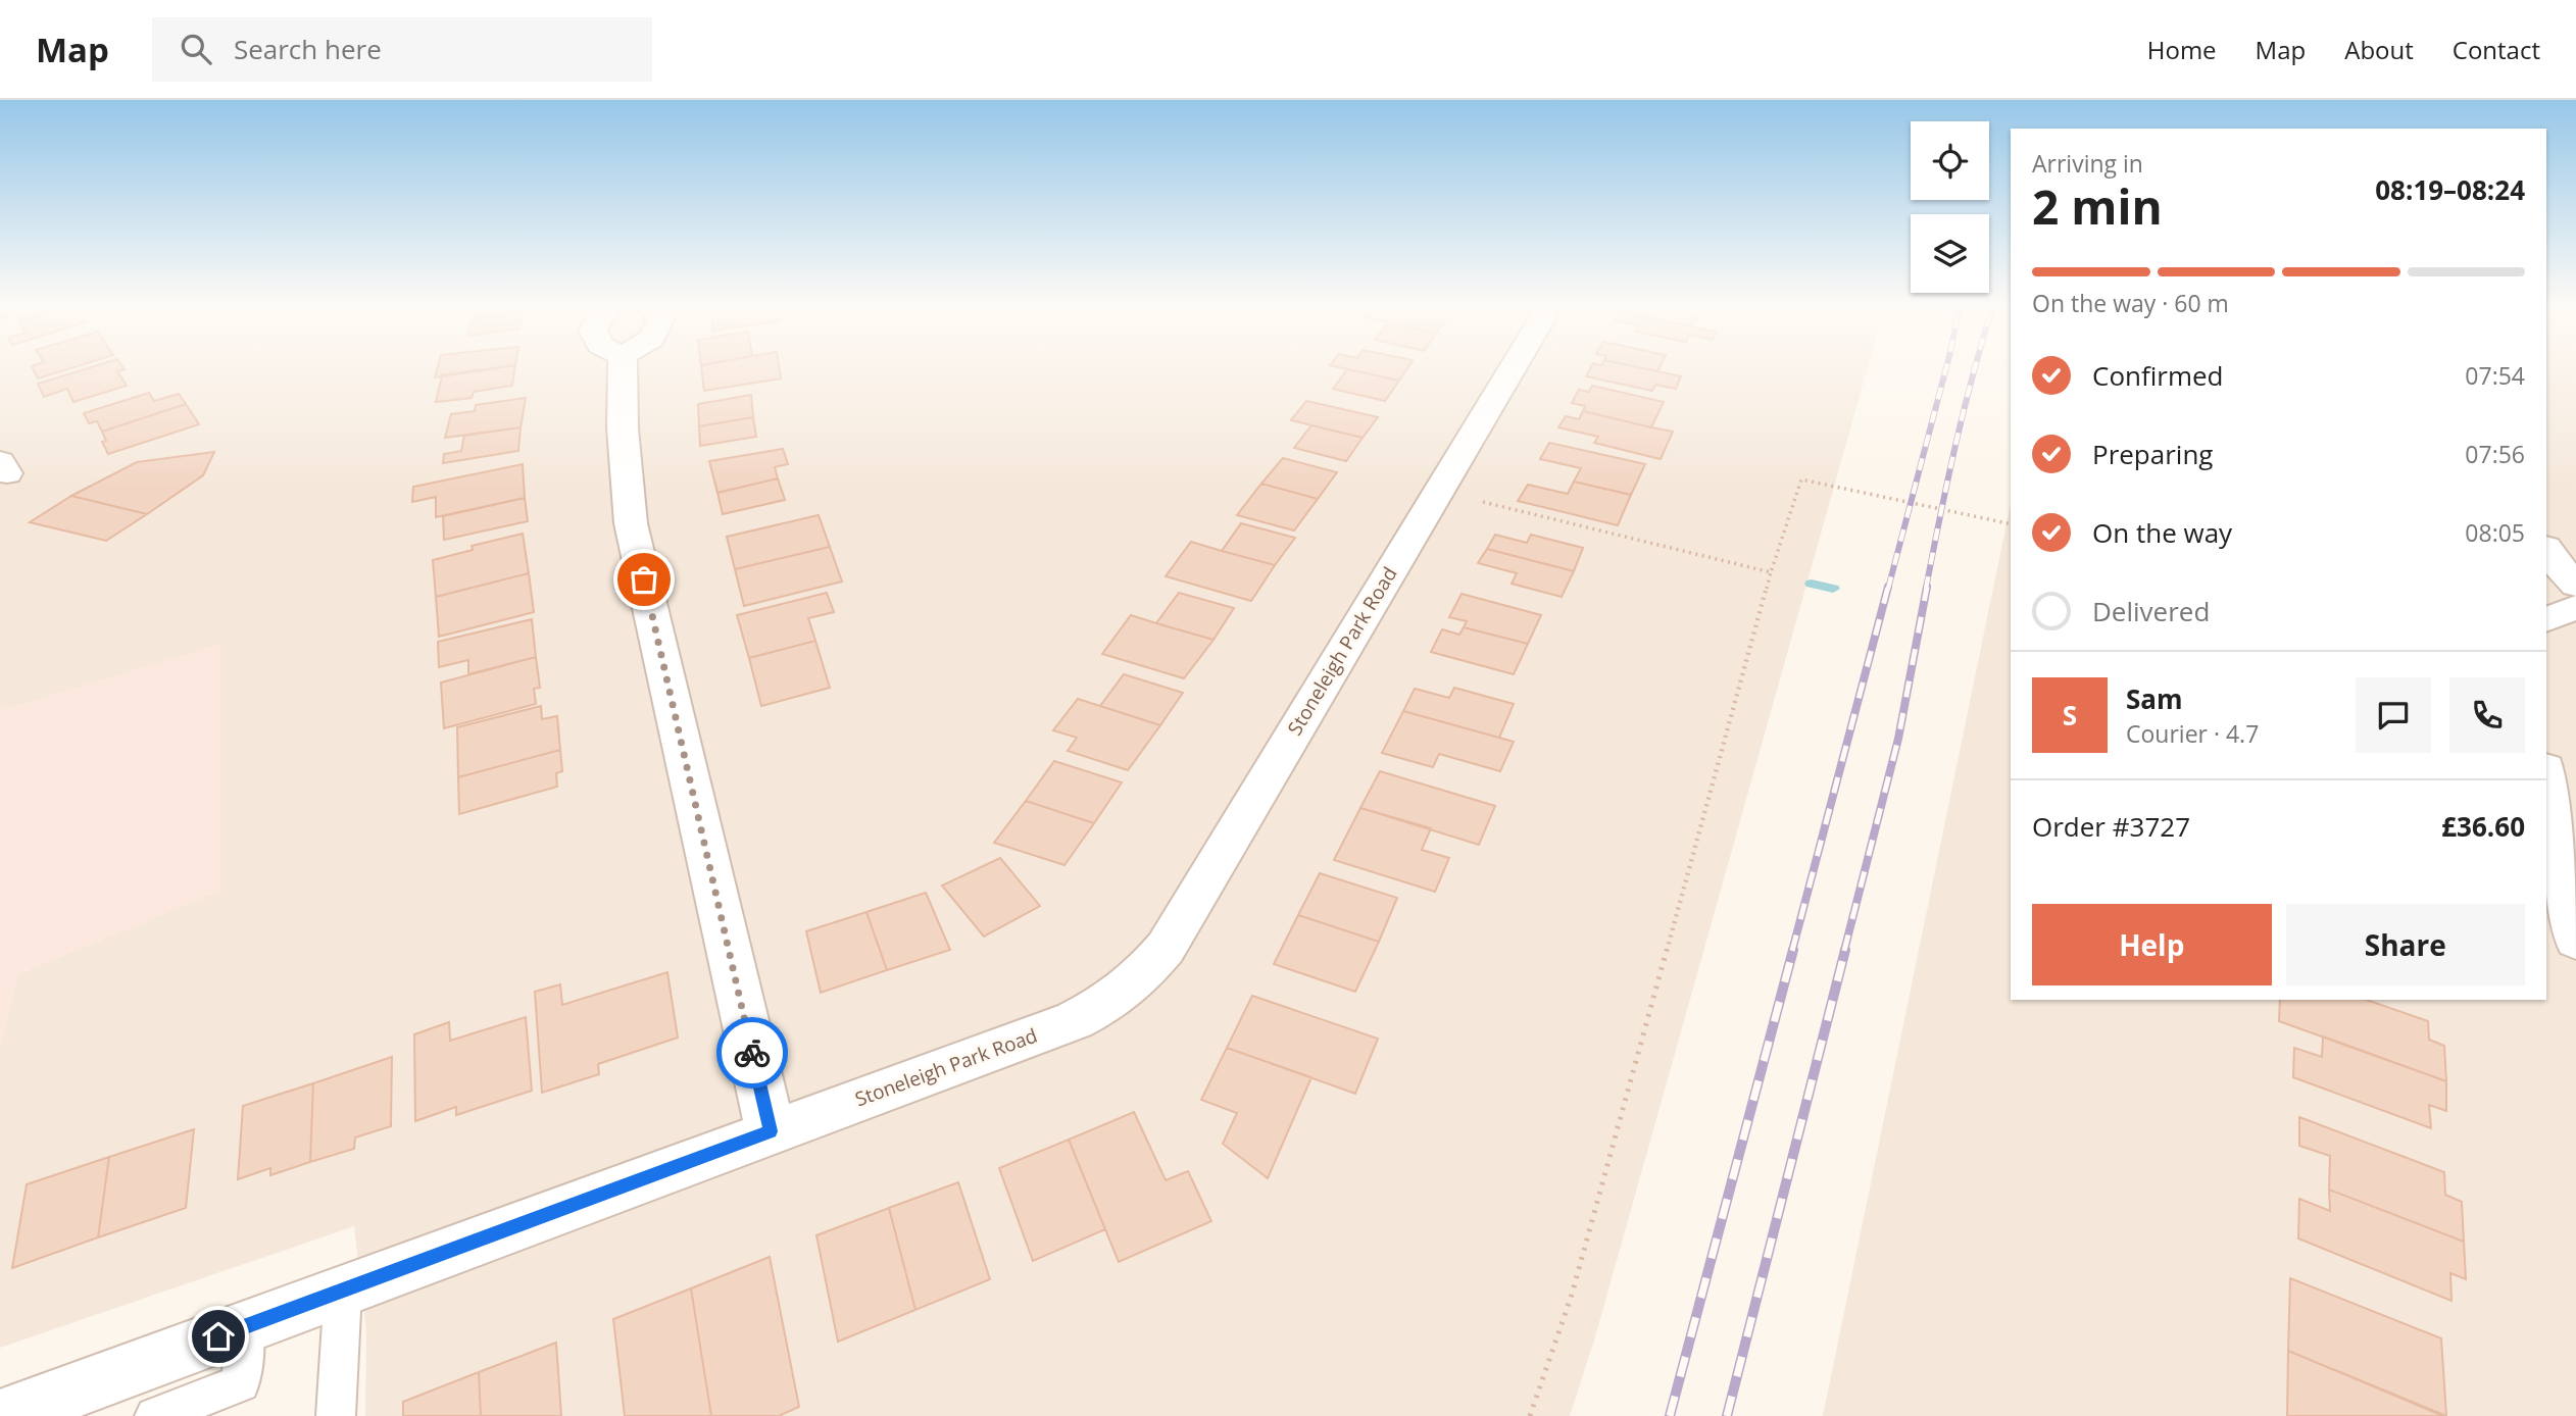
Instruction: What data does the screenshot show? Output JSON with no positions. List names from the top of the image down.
{
  "streets": {
    "street": ["Stoneleigh Park Road"]
  },
  "page": {
    "header": "Map",
    "search": "Search here",
    "nav": [
      "Home",
      "Map",
      "About",
      "Contact"
    ],
    "heading": ["2 min", "Arriving in", "08:19–08:24"],
    "panel": [
      "Sam",
      "Courier · 4.7",
      "Order #3727",
      "£36.60"
    ],
    "bar": "On the way · 60 m",
    "list": [
      ["Confirmed", "07:54"],
      ["Preparing", "07:56"],
      ["On the way", "08:05"],
      "Delivered"
    ],
    "round": "S",
    "buttons": ["Help", "Share"]
  }
}
